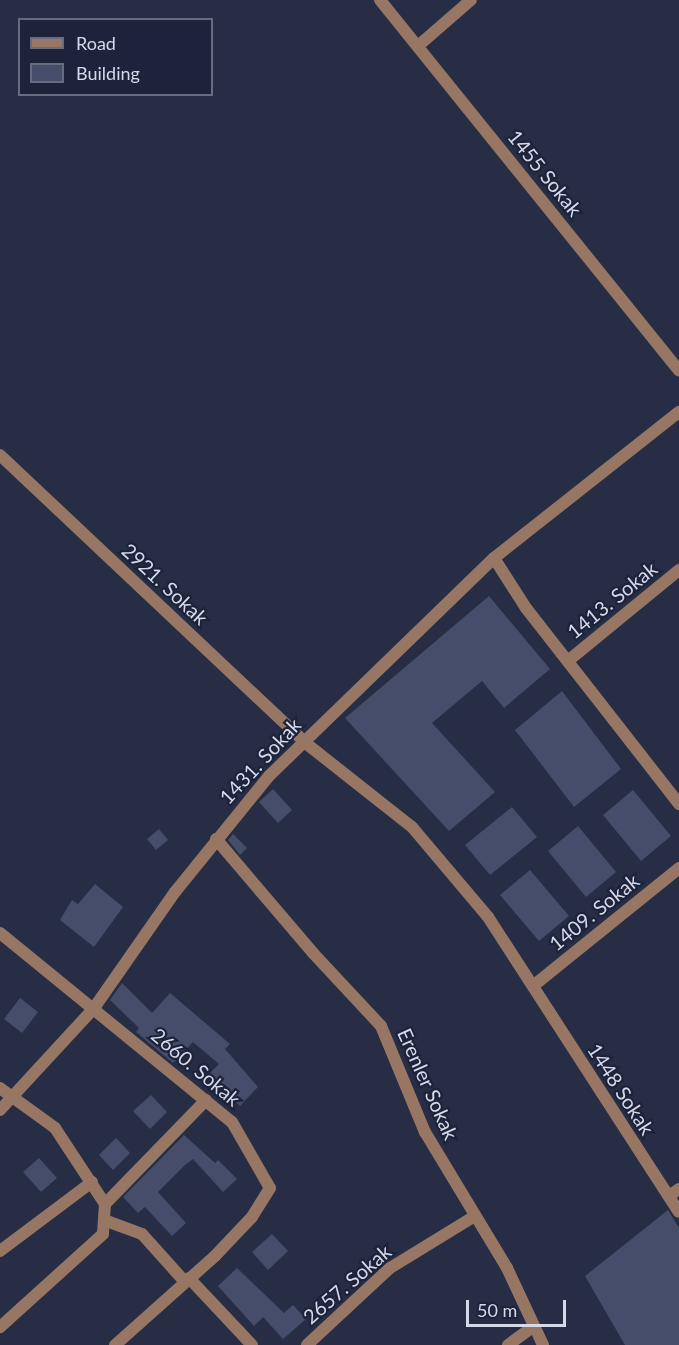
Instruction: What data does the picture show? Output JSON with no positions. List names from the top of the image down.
{
  "streets": {
    "street": [
      "1455 Sokak",
      "2921. Sokak",
      "1413. Sokak",
      "1431. Sokak",
      "1409. Sokak",
      "2660. Sokak",
      "Erenler Sokak",
      "1448 Sokak",
      "2657. Sokak"
    ]
  },
  "crossings": [
    ["2921. Sokak", "1431. Sokak"],
    ["2921. Sokak", "1409. Sokak"],
    ["2921. Sokak", "1448 Sokak"],
    ["1431. Sokak", "2660. Sokak"],
    ["1431. Sokak", "Erenler Sokak"],
    ["1409. Sokak", "1448 Sokak"],
    ["Erenler Sokak", "2657. Sokak"]
  ],
  "legend": ["Road", "Building"],
  "scale_bar": "50 m"
}
